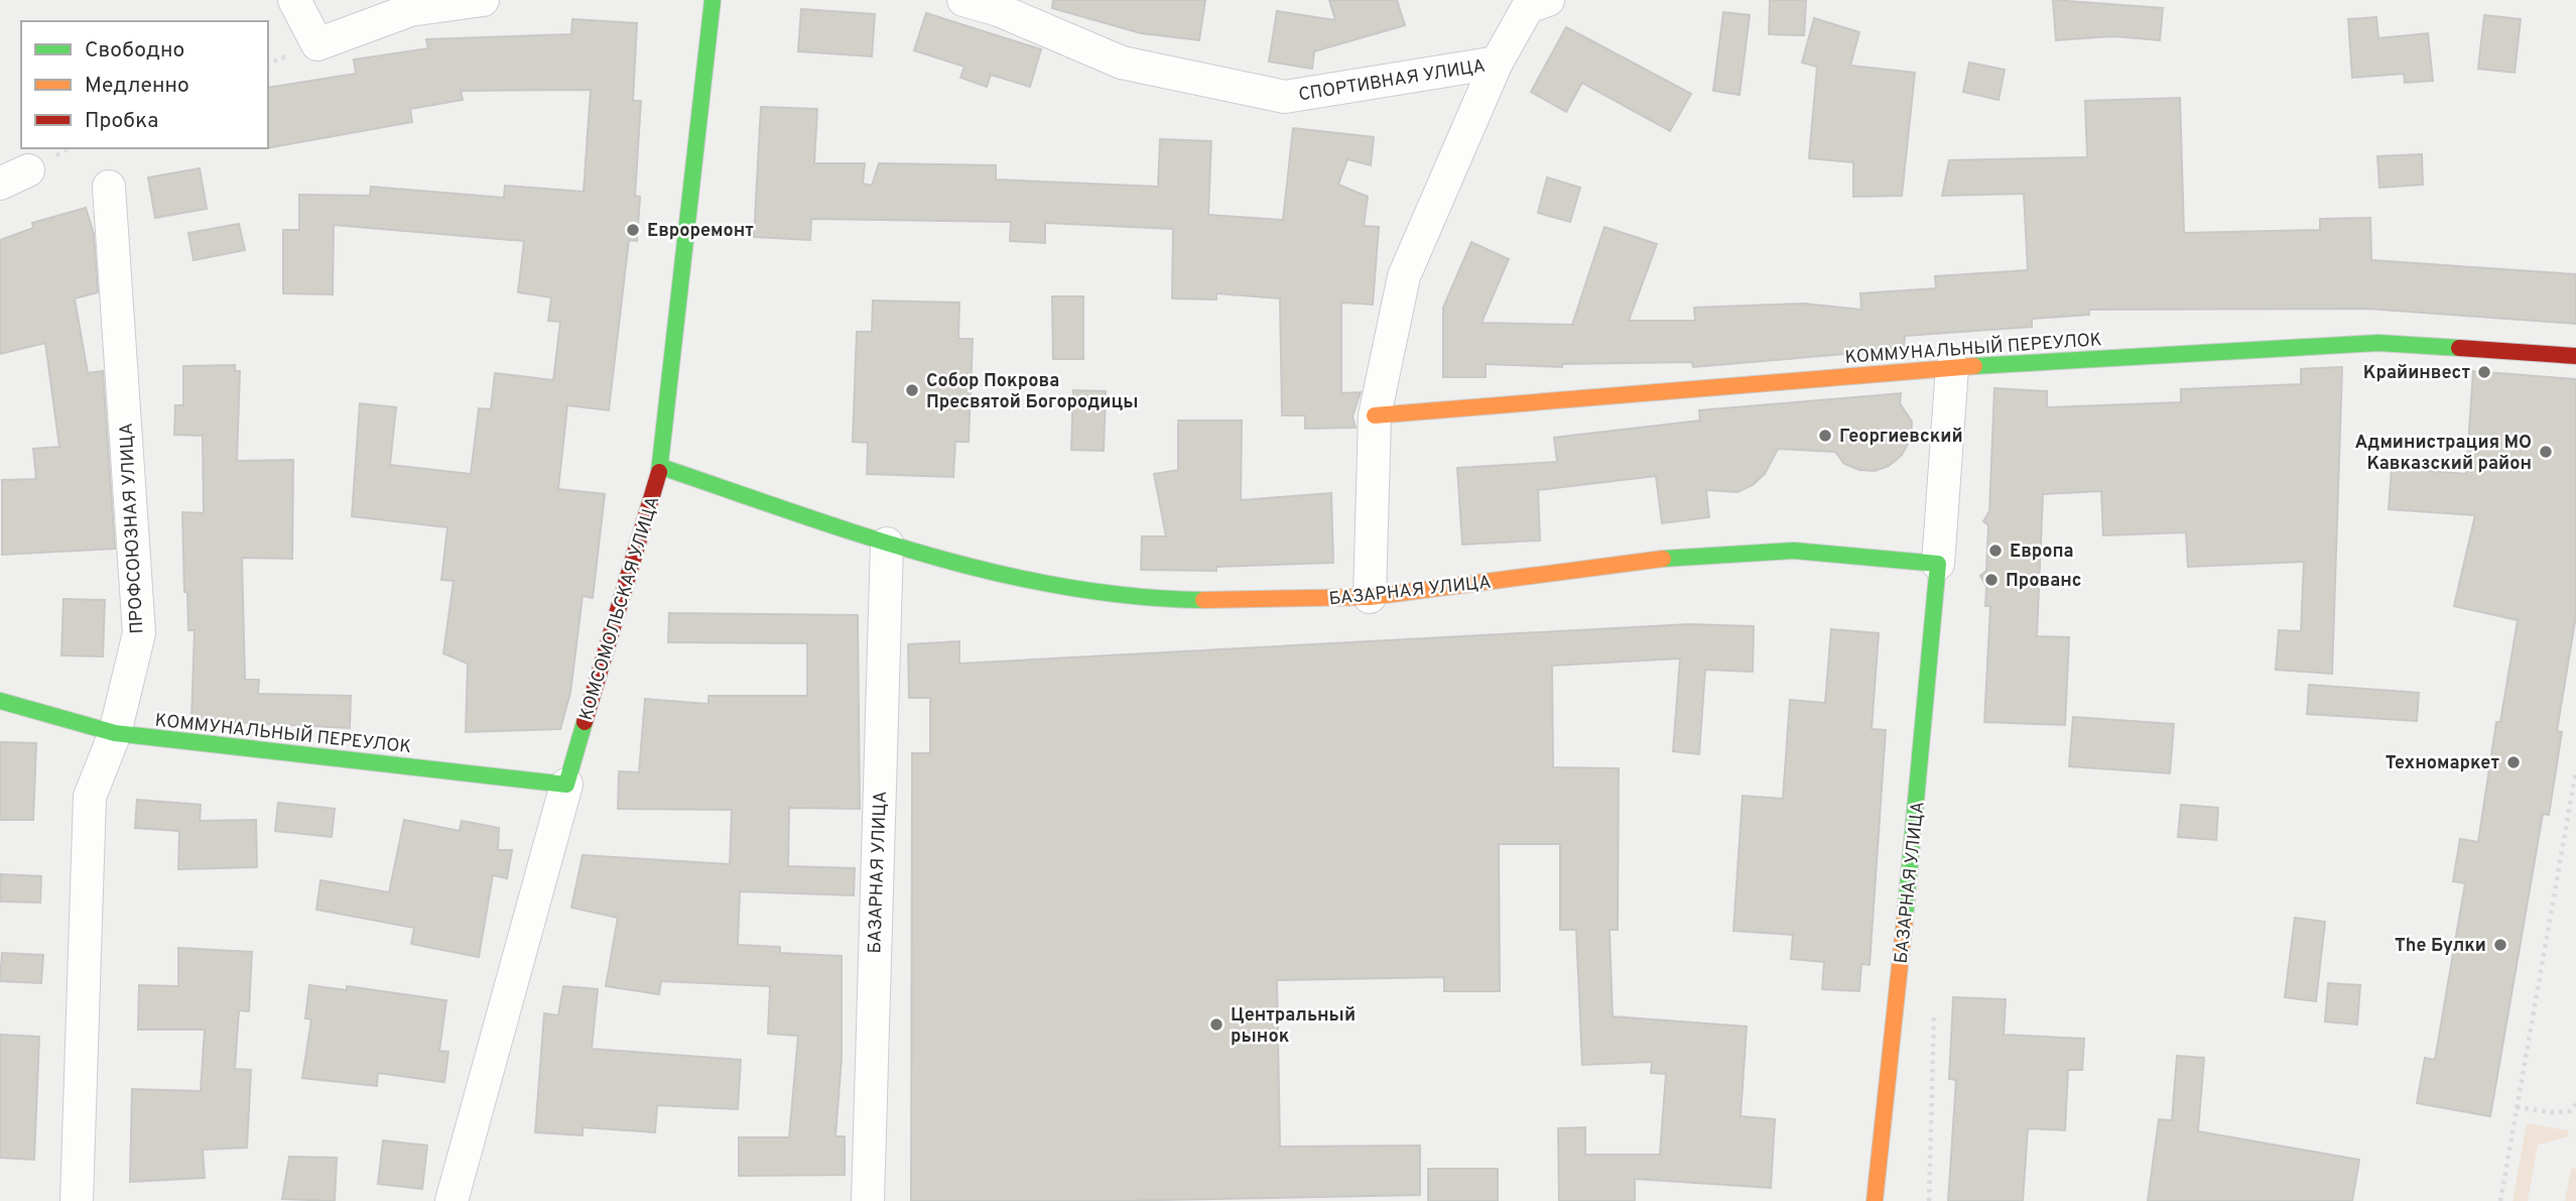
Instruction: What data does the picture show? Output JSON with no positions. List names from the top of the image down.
{
  "streets": {
    "main road": ["КОММУНАЛЬНЫЙ ПЕРЕУЛОК", "БАЗАРНАЯ УЛИЦА", "КОМСОМОЛЬСКАЯ УЛИЦА"],
    "street": ["СПОРТИВНАЯ УЛИЦА", "ПРОФСОЮЗНАЯ УЛИЦА"]
  },
  "crossings": [
    ["КОММУНАЛЬНЫЙ ПЕРЕУЛОК", "ПРОФСОЮЗНАЯ УЛИЦА"],
    ["КОММУНАЛЬНЫЙ ПЕРЕУЛОК", "БАЗАРНАЯ УЛИЦА"],
    ["КОММУНАЛЬНЫЙ ПЕРЕУЛОК", "КОМСОМОЛЬСКАЯ УЛИЦА"],
    ["БАЗАРНАЯ УЛИЦА", "КОМСОМОЛЬСКАЯ УЛИЦА"]
  ],
  "places": [
    "Евроремонт",
    "Крайинвест",
    "Собор Покрова Пресвятой Богородицы",
    "Георгиевский",
    "Администрация МО Кавказский район",
    "Европа",
    "Прованс",
    "Техномаркет",
    "The Булки",
    "Центральный рынок"
  ],
  "legend": ["Свободно", "Медленно", "Пробка"]
}
